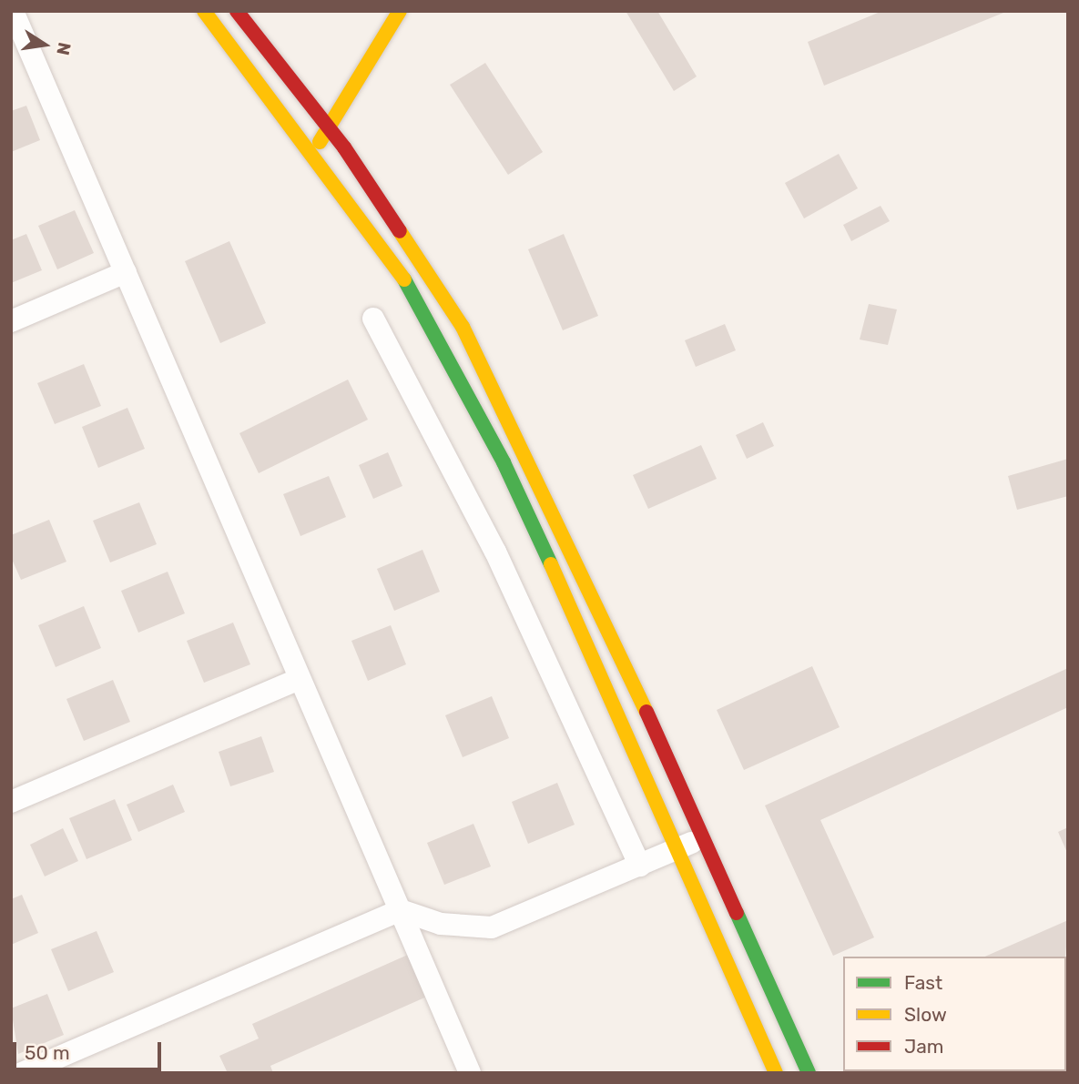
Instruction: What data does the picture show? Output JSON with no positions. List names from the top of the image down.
{
  "legend": ["Fast", "Slow", "Jam"],
  "scale_bar": "50 m",
  "north": "right"
}
